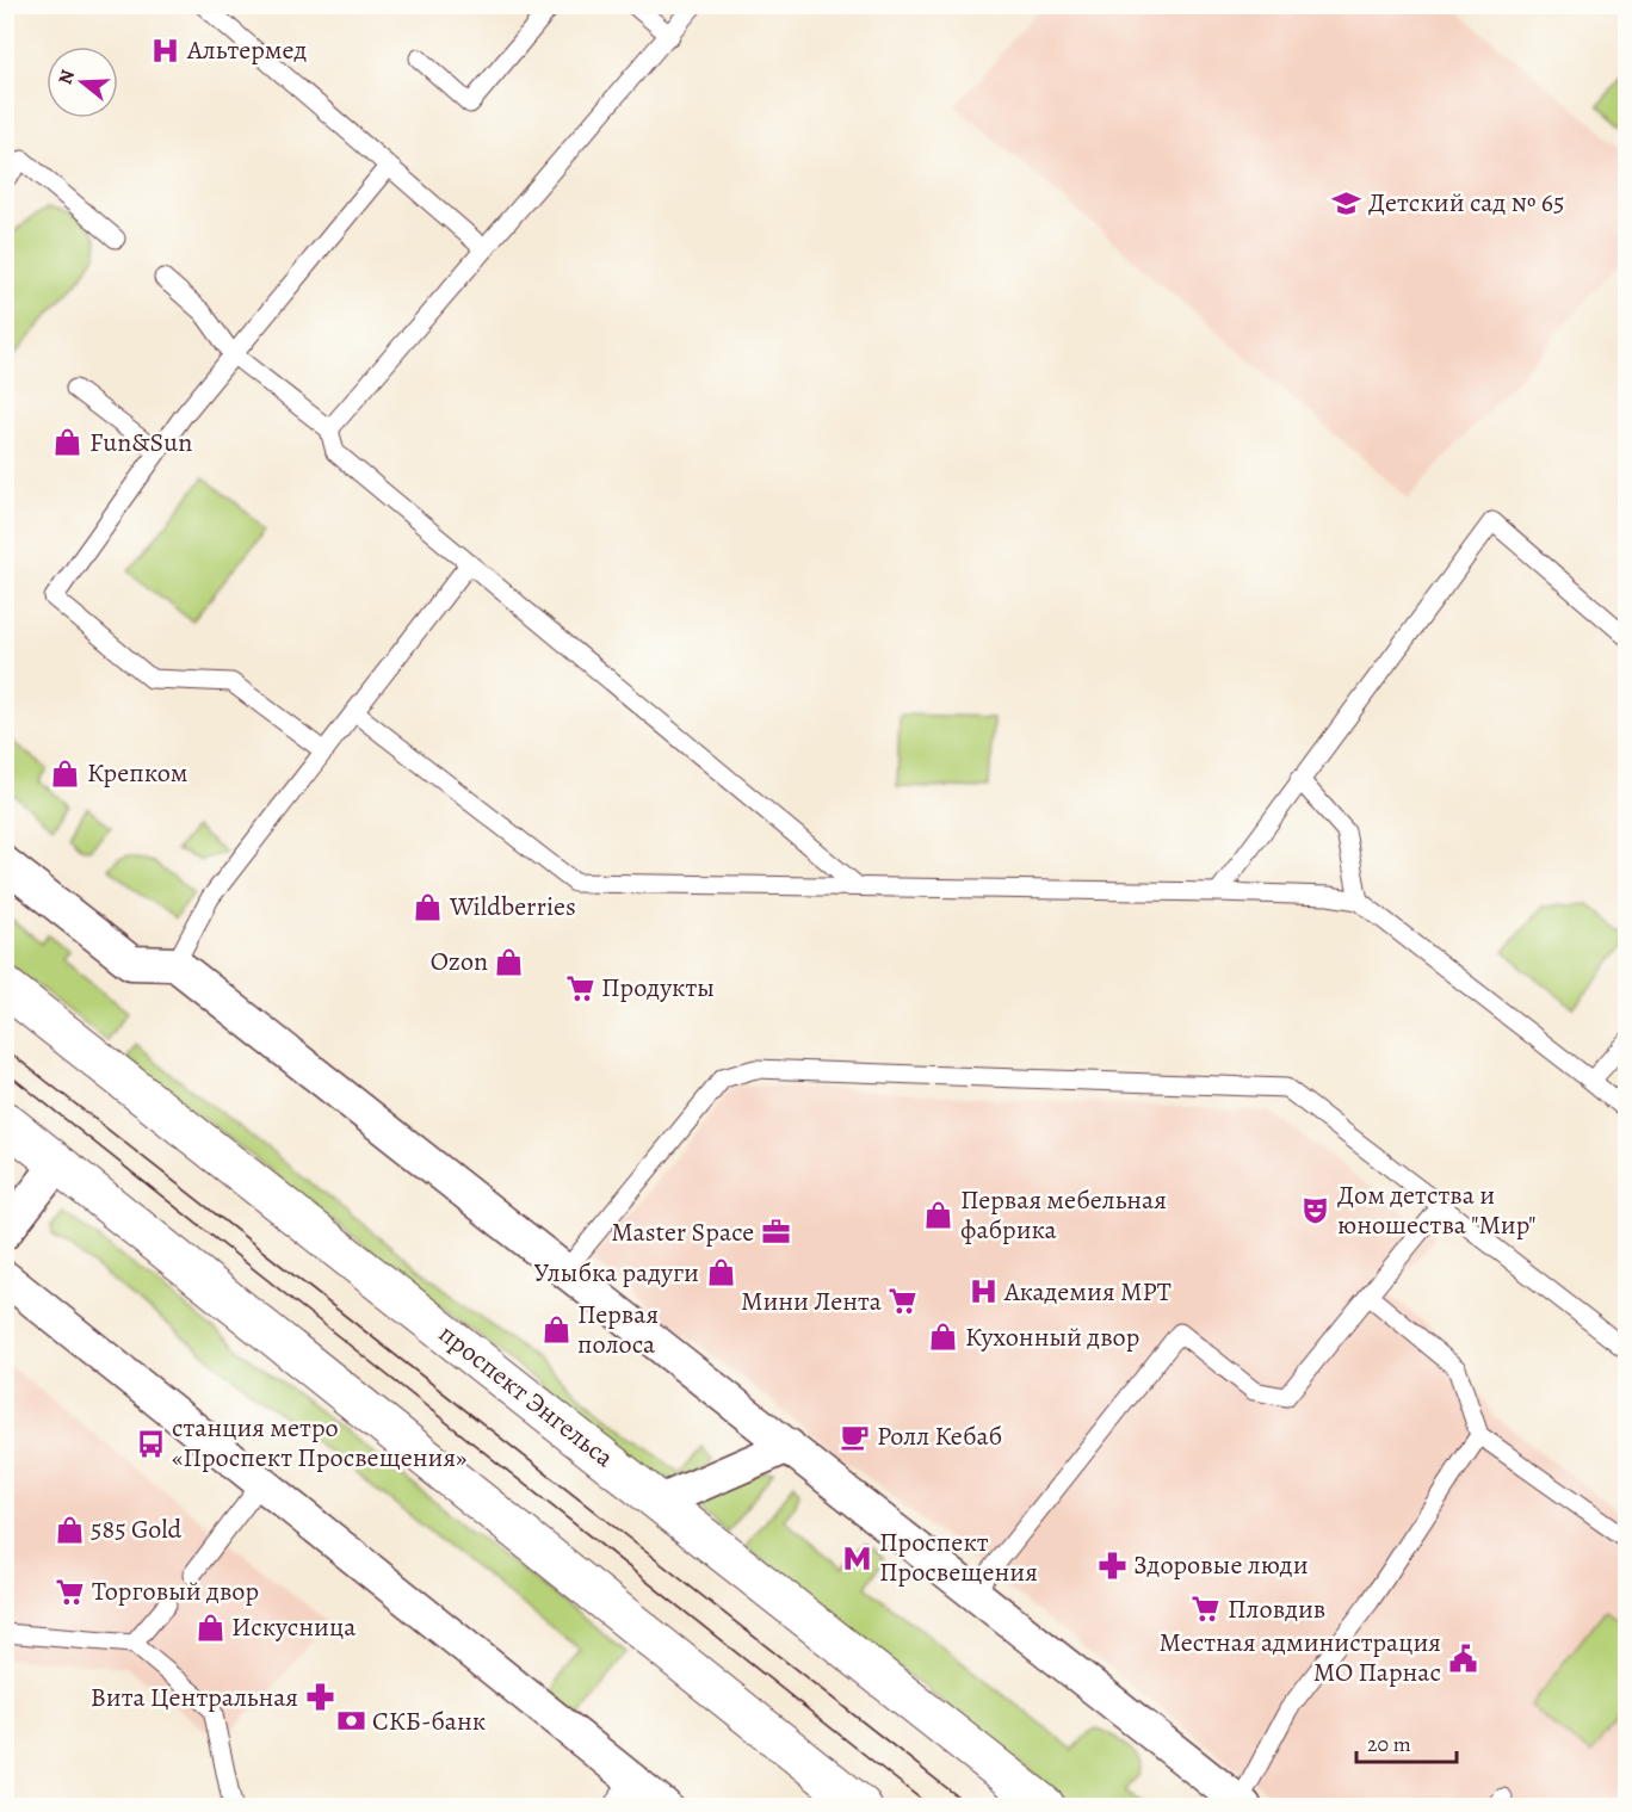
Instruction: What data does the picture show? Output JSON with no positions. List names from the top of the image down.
{
  "streets": {
    "main road": ["проспект Энгельса"]
  },
  "places": {
    "hospital": ["Альтермед", "Академия МРТ"],
    "school or university": ["Детский сад № 65"],
    "shop": [
      "Fun&Sun",
      "Крепком",
      "Wildberries",
      "Ozon",
      "Первая мебельная фабрика",
      "Улыбка радуги",
      "Первая полоса",
      "Кухонный двор",
      "585 Gold",
      "Искусница"
    ],
    "supermarket": [
      "Продукты",
      "Мини Лента",
      "Торговый двор",
      "Пловдив"
    ],
    "theatre": ["Дом детства и юношества \"Мир\""],
    "office": ["Master Space"],
    "cafe": ["Ролл Кебаб"],
    "bus stop": ["станция метро «Проспект Просвещения»"],
    "metro station": ["Проспект Просвещения"],
    "pharmacy": ["Здоровые люди", "Вита Центральная"],
    "public building": ["Местная администрация МО Парнас"],
    "bank": ["СКБ-банк"]
  },
  "scale_bar": "20 m",
  "north": "left"
}
